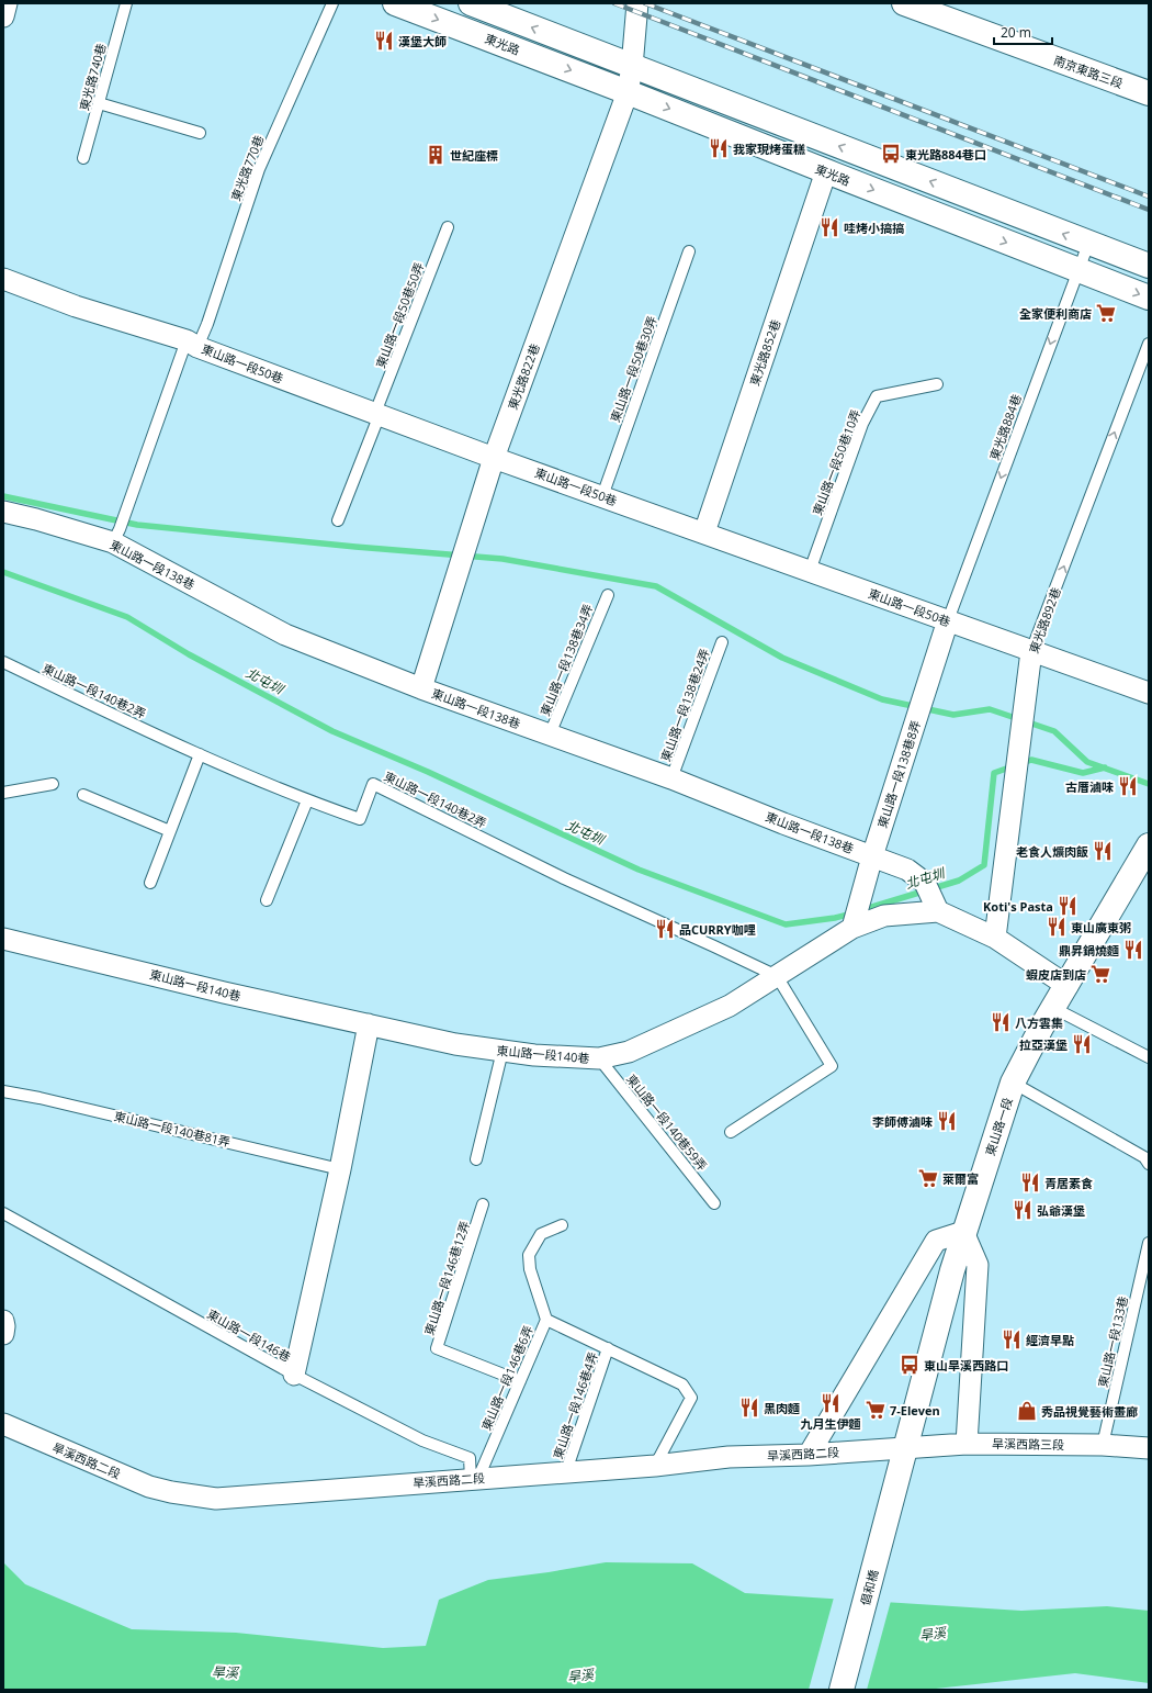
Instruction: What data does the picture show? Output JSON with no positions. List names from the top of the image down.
{
  "streets": {
    "street": [
      "東光路",
      "南京東路三段",
      "東光路852巷",
      "東山路一段50巷",
      "東光路822巷",
      "東山路一段138巷",
      "東光路892巷",
      "東山路一段138巷8弄",
      "東山路一段140巷",
      "東山路一段",
      "旱溪西路三段",
      "旱溪西路二段",
      "倡和橋"
    ],
    "lane": [
      "東光路740巷",
      "東光路770巷",
      "東山路一段50巷50弄",
      "東山路一段50巷30弄",
      "東光路884巷",
      "東山路一段50巷10弄",
      "東山路一段138巷34弄",
      "東山路一段140巷2弄",
      "東山路一段138巷24弄",
      "東山路一段140巷59弄",
      "東山路一段140巷81弄",
      "東山路一段146巷12弄",
      "東山路一段146巷",
      "東山路一段133巷",
      "東山路一段146巷6弄",
      "東山路一段146巷4弄"
    ]
  },
  "crossings": [
    ["東光路", "東光路852巷"],
    ["東光路", "東光路822巷"],
    ["東光路", "東光路884巷"],
    ["東光路770巷", "東山路一段50巷"],
    ["東光路770巷", "東山路一段138巷"],
    ["東山路一段50巷50弄", "東山路一段50巷"],
    ["東光路852巷", "東山路一段50巷"],
    ["東山路一段50巷", "東山路一段50巷30弄"],
    ["東山路一段50巷", "東光路822巷"],
    ["東山路一段50巷", "東光路884巷"],
    ["東山路一段50巷", "東山路一段50巷10弄"],
    ["東山路一段50巷", "東光路892巷"],
    ["東山路一段50巷", "東山路一段138巷8弄"],
    ["東光路822巷", "東山路一段138巷"],
    ["東光路884巷", "東山路一段138巷8弄"],
    ["東山路一段138巷", "東山路一段138巷34弄"],
    ["東山路一段138巷", "東山路一段138巷24弄"],
    ["東山路一段138巷", "東山路一段138巷8弄"],
    ["東山路一段138巷", "東山路一段140巷"],
    ["東光路892巷", "東山路一段140巷"],
    ["東山路一段140巷2弄", "東山路一段140巷"],
    ["東山路一段138巷8弄", "東山路一段140巷"],
    ["東山路一段140巷", "東山路一段140巷59弄"],
    ["東山路一段140巷", "東山路一段"],
    ["東山路一段", "旱溪西路三段"],
    ["東山路一段", "旱溪西路二段"],
    ["東山路一段", "倡和橋"],
    ["東山路一段146巷12弄", "東山路一段146巷6弄"],
    ["東山路一段146巷", "東山路一段146巷6弄"],
    ["東山路一段146巷", "旱溪西路二段"],
    ["東山路一段133巷", "旱溪西路三段"],
    ["東山路一段146巷6弄", "旱溪西路二段"],
    ["東山路一段146巷4弄", "旱溪西路二段"],
    ["旱溪西路三段", "旱溪西路二段"]
  ],
  "one_way": ["東光路884巷", "東光路892巷"],
  "water": ["北屯圳", "旱溪"],
  "places": {
    "restaurant": [
      "漢堡大師",
      "我家現烤蛋糕",
      "哇烤小搞搞",
      "古厝滷味",
      "老食人爌肉飯",
      "Koti's Pasta",
      "東山廣東粥",
      "品CURRY咖哩",
      "鼎昇鍋燒麵",
      "八方雲集",
      "拉亞漢堡",
      "李師傅滷味",
      "青居素食",
      "弘爺漢堡",
      "經濟早點",
      "九月生伊麵",
      "黑肉麵"
    ],
    "bus stop": ["東光路884巷口", "東山旱溪西路口"],
    "building": ["世紀座標"],
    "supermarket": [
      "全家便利商店",
      "蝦皮店到店",
      "萊爾富",
      "7-Eleven"
    ],
    "shop": ["秀品視覺藝術畫廊"]
  },
  "scale_bar": "20 m"
}
